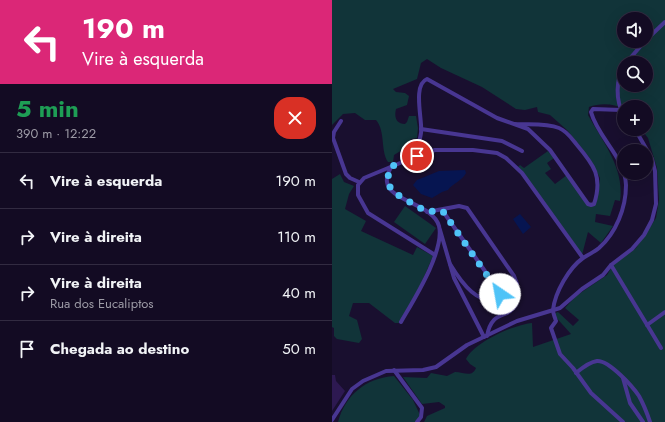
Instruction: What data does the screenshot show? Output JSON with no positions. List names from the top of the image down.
{
  "page": {
    "turn": ["190 m", "Vire à esquerda"],
    "map_buttons": ["+", "−"],
    "heading": ["5 min", "390 m · 12:22"],
    "list": [
      {
        "name": "Vire à esquerda",
        "value": "190 m"
      },
      {
        "name": "Vire à direita",
        "value": "110 m"
      },
      {
        "name": "Vire à direita",
        "note": "Rua dos Eucaliptos",
        "value": "40 m"
      },
      {
        "name": "Chegada ao destino",
        "value": "50 m"
      }
    ]
  }
}
